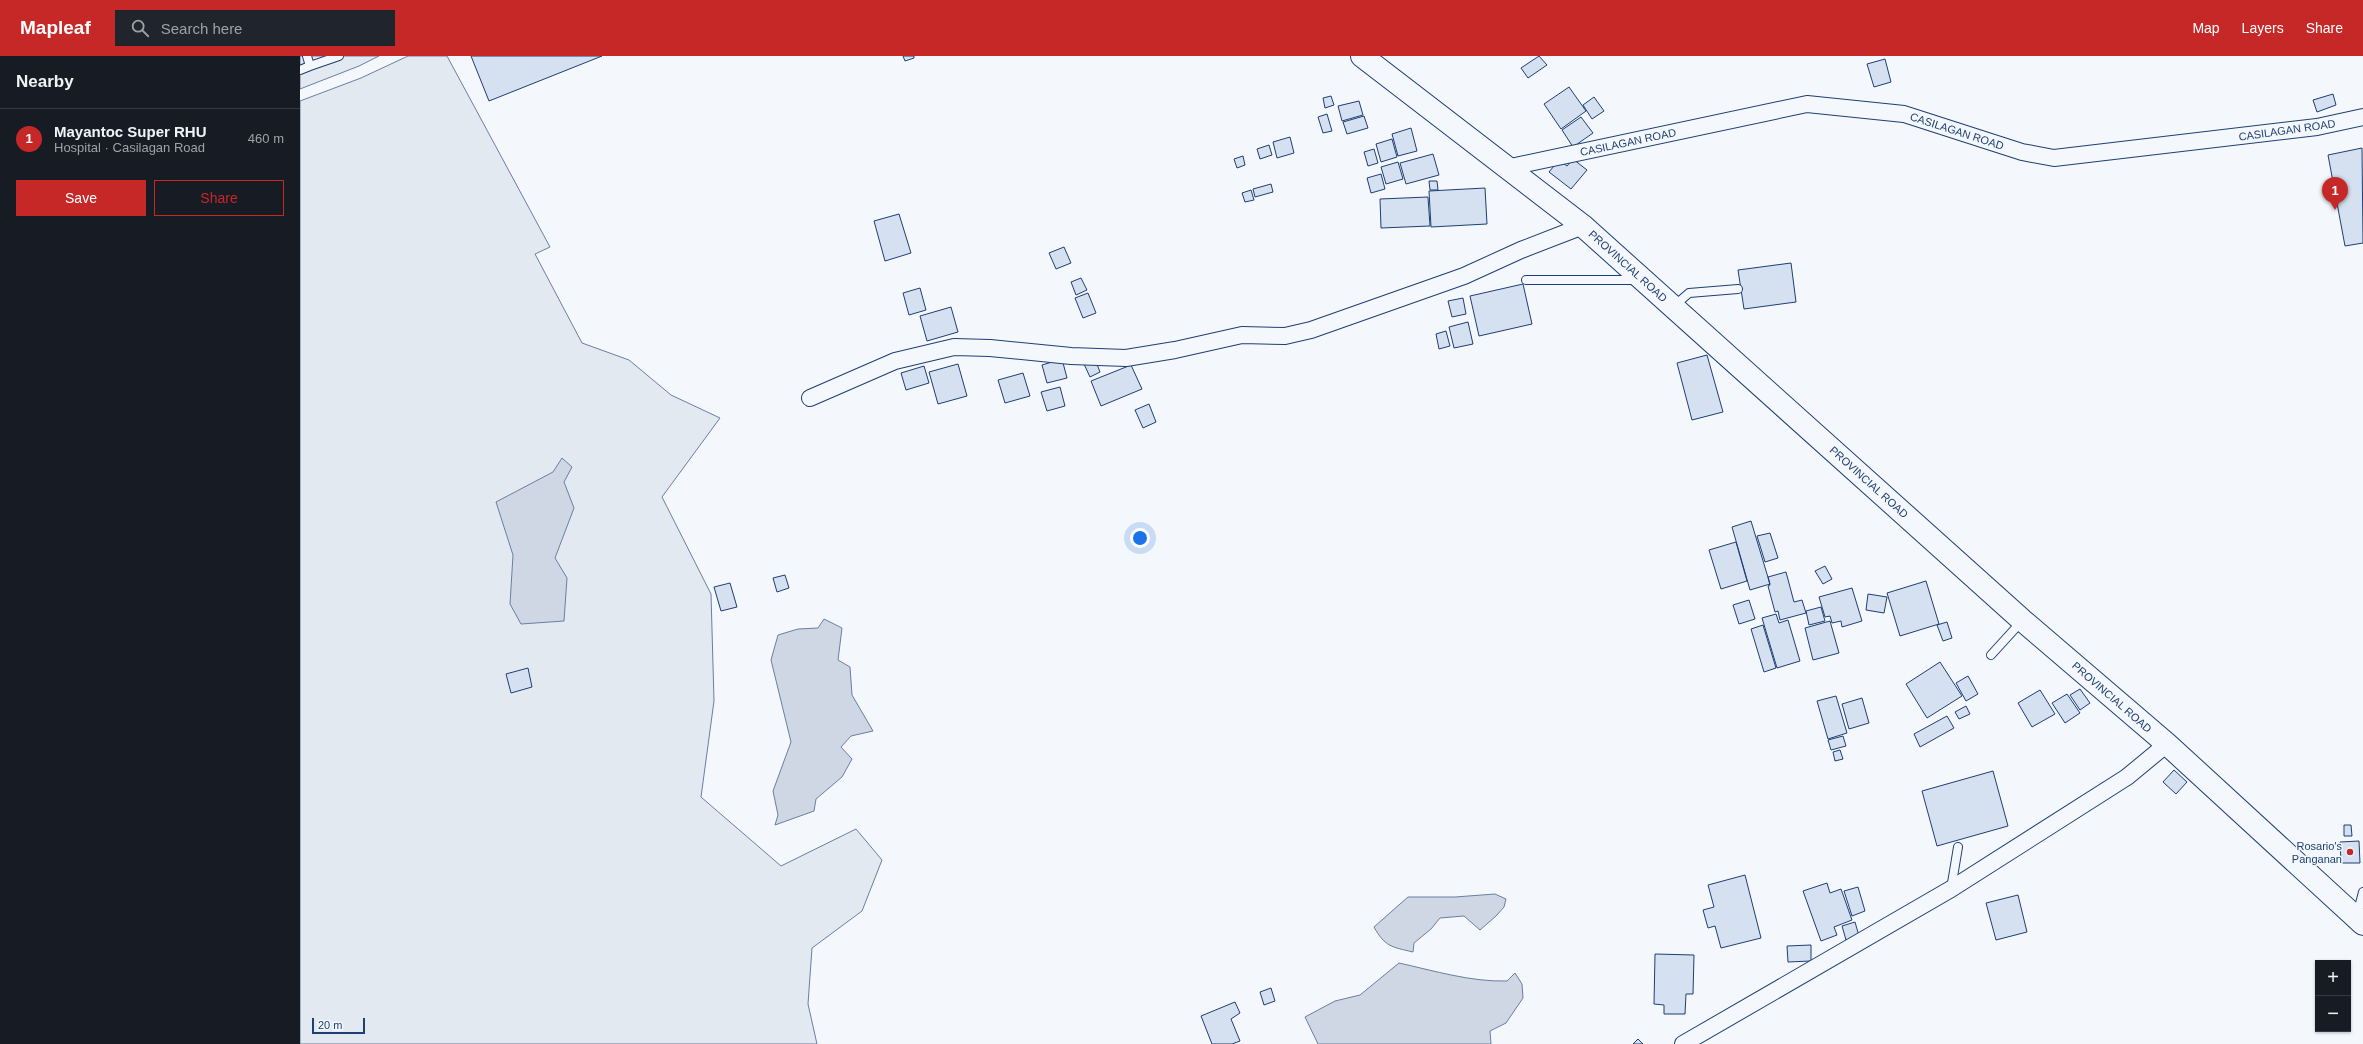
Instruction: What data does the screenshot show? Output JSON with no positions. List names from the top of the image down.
{
  "streets": {
    "main road": ["PROVINCIAL ROAD"],
    "street": ["CASILAGAN ROAD"]
  },
  "crossings": [
    ["CASILAGAN ROAD", "PROVINCIAL ROAD"]
  ],
  "places": ["Rosario's Panganan"],
  "scale_bar": "20 m",
  "page": {
    "header": "Mapleaf",
    "search": "Search here",
    "nav": ["Map", "Layers", "Share"],
    "heading": "Nearby",
    "list": [
      {
        "mark": "1",
        "name": "Mayantoc Super RHU",
        "note": "Hospital · Casilagan Road",
        "value": "460 m"
      }
    ],
    "buttons": ["Save", "Share"],
    "pins": "1",
    "map_buttons": ["+", "−"],
    "scale": "20 m"
  }
}
